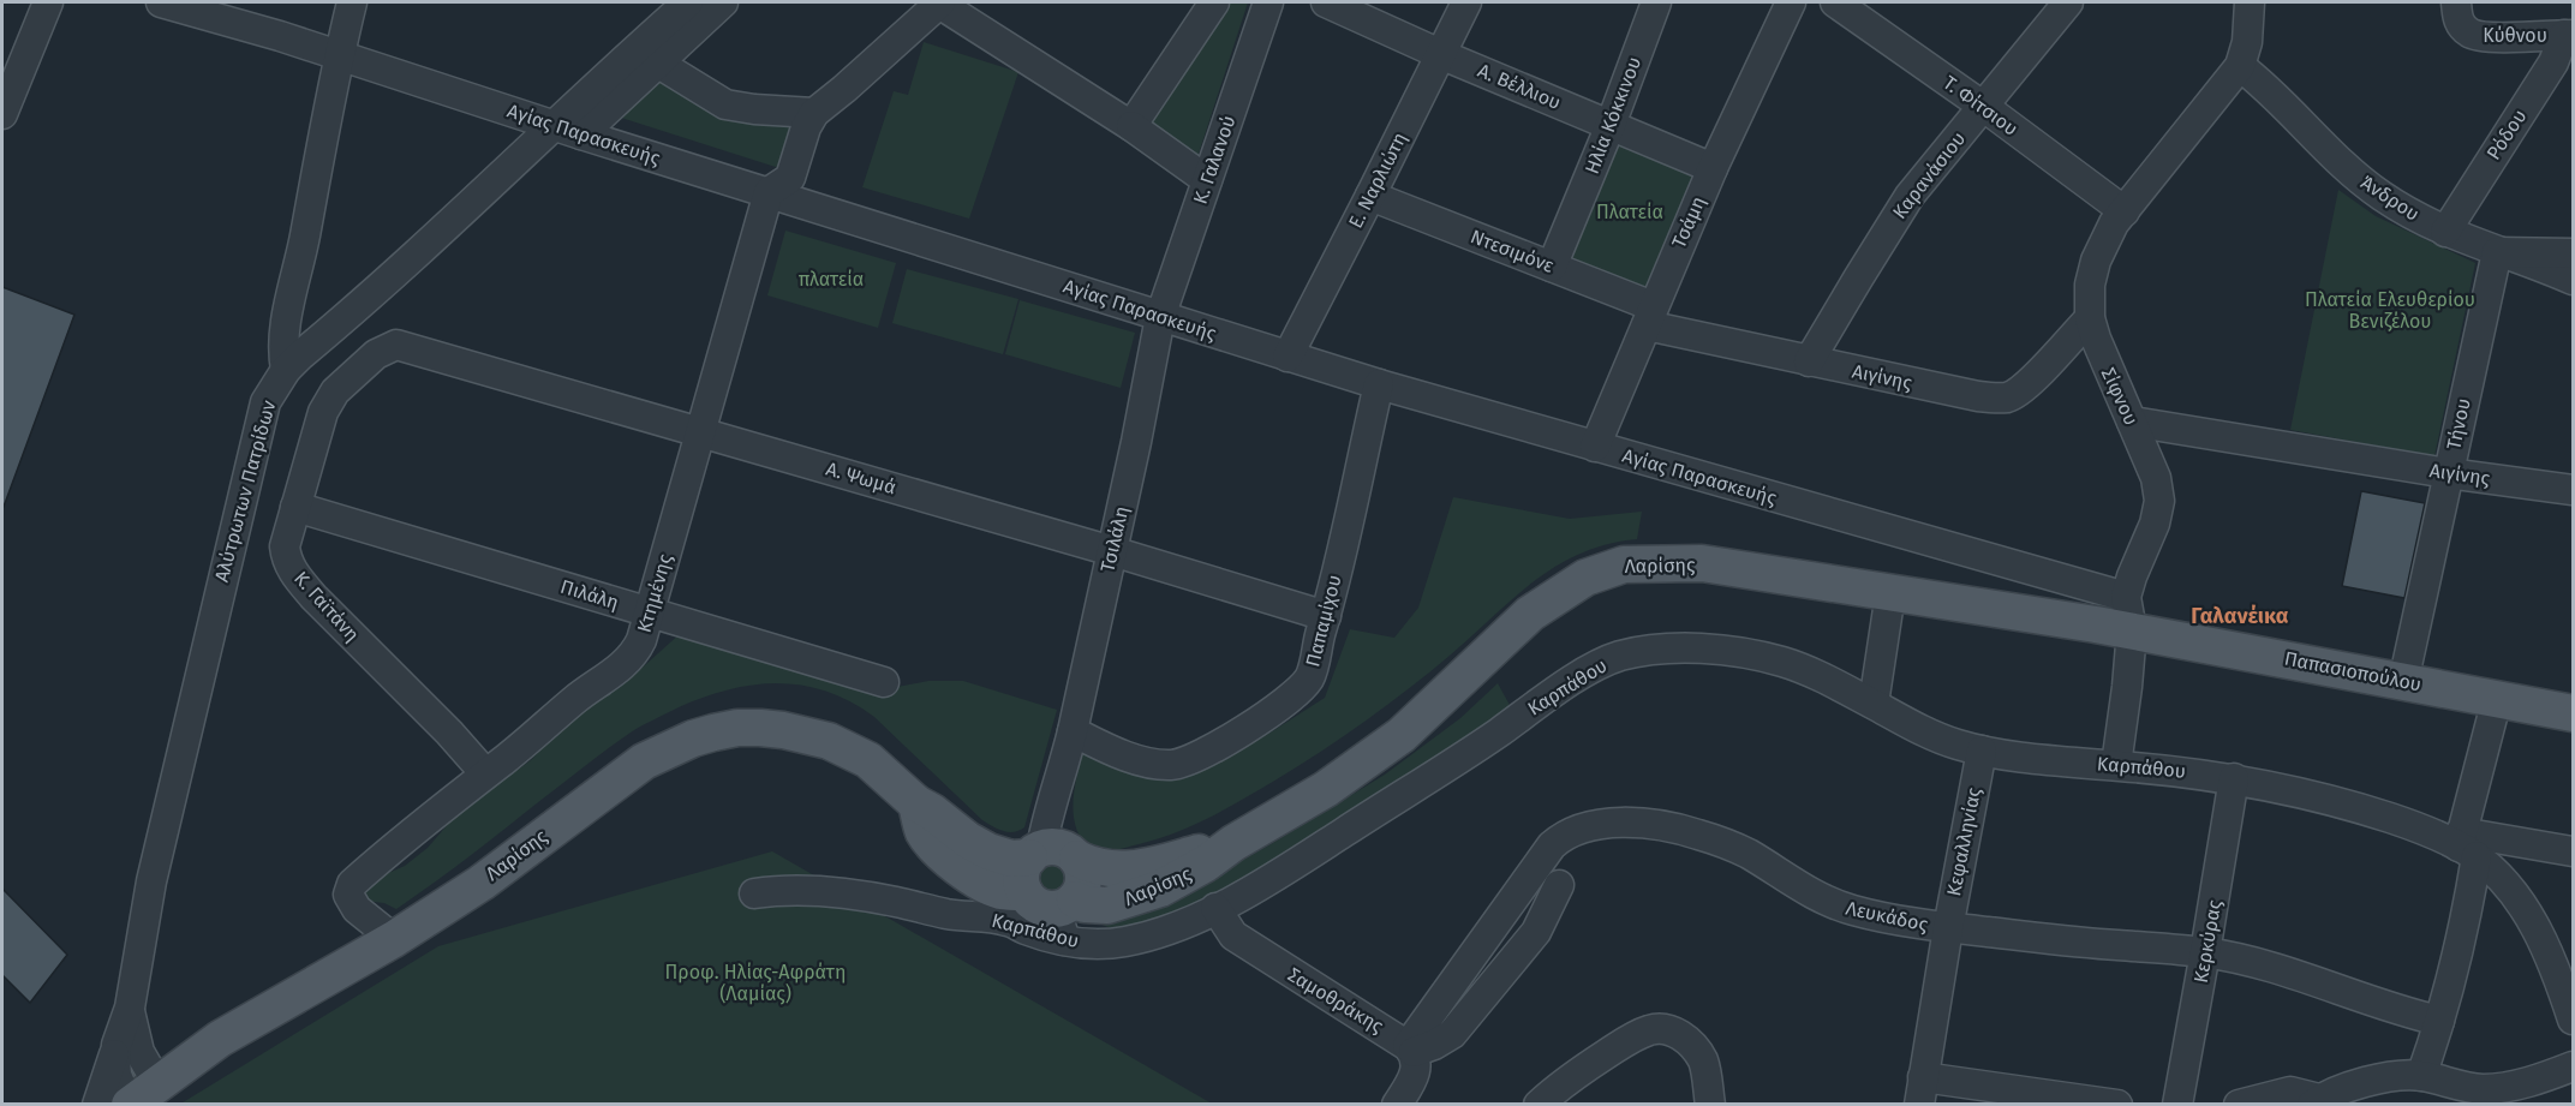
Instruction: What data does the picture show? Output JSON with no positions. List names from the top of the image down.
{
  "streets": {
    "main road": ["Λαρίσης", "Παπασιοπούλου"],
    "street": [
      "Κύθνου",
      "Α. Βέλλιου",
      "Τ. Φίτσιου",
      "Ηλία Κόκκινου",
      "Αγίας Παρασκευής",
      "Ρόδου",
      "Κ. Γαλανού",
      "Καρανάσιου",
      "Ε. Ναρλιώτη",
      "Άνδρου",
      "Τσάμη",
      "Ντεσιμόνε",
      "Αιγίνης",
      "Σίφνου",
      "Τήνου",
      "Α. Ψωμά",
      "Αλύτρωτων Πατρίδων",
      "Τσιλάλη",
      "Κτημένης",
      "Πιλάλη",
      "Κ. Γαϊτάνη",
      "Παπαμίχου",
      "Καρπάθου",
      "Κεφαλληνίας",
      "Λευκάδος",
      "Κερκύρας",
      "Σαμοθράκης"
    ]
  },
  "crossings": [
    ["Κύθνου", "Ρόδου"],
    ["Α. Βέλλιου", "Ηλία Κόκκινου"],
    ["Α. Βέλλιου", "Ε. Ναρλιώτη"],
    ["Α. Βέλλιου", "Τσάμη"],
    ["Τ. Φίτσιου", "Καρανάσιου"],
    ["Τ. Φίτσιου", "Σίφνου"],
    ["Ηλία Κόκκινου", "Ντεσιμόνε"],
    ["Αγίας Παρασκευής", "Κ. Γαλανού"],
    ["Αγίας Παρασκευής", "Ε. Ναρλιώτη"],
    ["Αγίας Παρασκευής", "Τσάμη"],
    ["Αγίας Παρασκευής", "Σίφνου"],
    ["Αγίας Παρασκευής", "Αλύτρωτων Πατρίδων"],
    ["Αγίας Παρασκευής", "Τσιλάλη"],
    ["Αγίας Παρασκευής", "Λαρίσης"],
    ["Αγίας Παρασκευής", "Κτημένης"],
    ["Αγίας Παρασκευής", "Παπαμίχου"],
    ["Αγίας Παρασκευής", "Παπασιοπούλου"],
    ["Ρόδου", "Άνδρου"],
    ["Κ. Γαλανού", "Τσιλάλη"],
    ["Καρανάσιου", "Αιγίνης"],
    ["Ε. Ναρλιώτη", "Ντεσιμόνε"],
    ["Άνδρου", "Σίφνου"],
    ["Άνδρου", "Τήνου"],
    ["Τσάμη", "Ντεσιμόνε"],
    ["Τσάμη", "Αιγίνης"],
    ["Ντεσιμόνε", "Αιγίνης"],
    ["Αιγίνης", "Σίφνου"],
    ["Αιγίνης", "Τήνου"],
    ["Σίφνου", "Λαρίσης"],
    ["Σίφνου", "Παπασιοπούλου"],
    ["Σίφνου", "Καρπάθου"],
    ["Τήνου", "Παπασιοπούλου"],
    ["Α. Ψωμά", "Τσιλάλη"],
    ["Α. Ψωμά", "Κτημένης"],
    ["Α. Ψωμά", "Κ. Γαϊτάνη"],
    ["Α. Ψωμά", "Παπαμίχου"],
    ["Αλύτρωτων Πατρίδων", "Λαρίσης"],
    ["Τσιλάλη", "Λαρίσης"],
    ["Τσιλάλη", "Παπαμίχου"],
    ["Λαρίσης", "Κτημένης"],
    ["Λαρίσης", "Παπασιοπούλου"],
    ["Λαρίσης", "Καρπάθου"],
    ["Κτημένης", "Πιλάλη"],
    ["Κτημένης", "Κ. Γαϊτάνη"],
    ["Πιλάλη", "Κ. Γαϊτάνη"],
    ["Καρπάθου", "Κεφαλληνίας"],
    ["Καρπάθου", "Κερκύρας"],
    ["Καρπάθου", "Σαμοθράκης"],
    ["Κεφαλληνίας", "Λευκάδος"],
    ["Λευκάδος", "Κερκύρας"],
    ["Λευκάδος", "Σαμοθράκης"]
  ],
  "districts": ["Γαλανέικα"],
  "parks": [
    "Πλατεία",
    "πλατεία",
    "Πλατεία Ελευθερίου Βενιζέλου",
    "Προφ. Ηλίας-Αφράτη (Λαμίας)"
  ]
}
